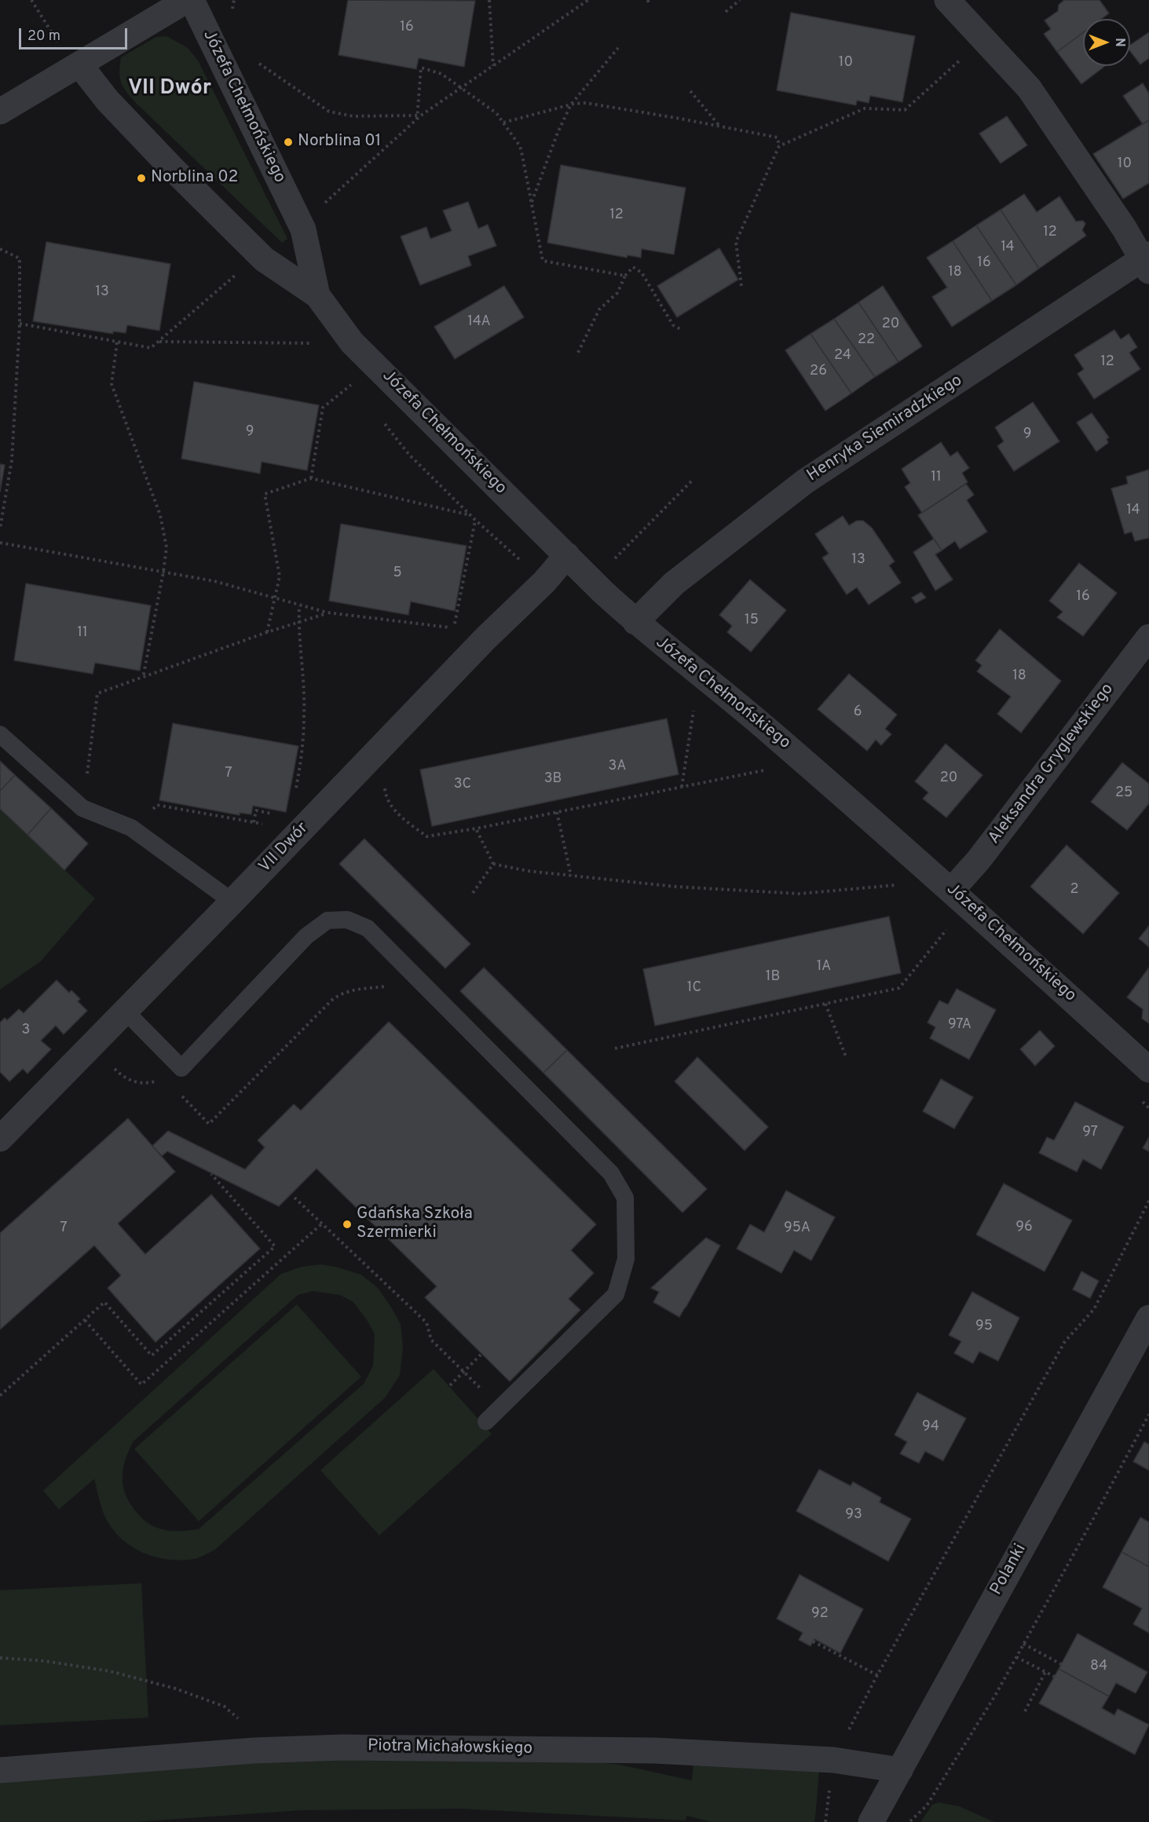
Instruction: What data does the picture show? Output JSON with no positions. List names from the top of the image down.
{
  "streets": {
    "street": [
      "Józefa Chełmońskiego",
      "Henryka Siemiradzkiego",
      "Aleksandra Gryglewskiego",
      "VII Dwór",
      "Polanki",
      "Piotra Michałowskiego"
    ]
  },
  "crossings": [
    ["Józefa Chełmońskiego", "Henryka Siemiradzkiego"],
    ["Józefa Chełmońskiego", "Aleksandra Gryglewskiego"],
    ["Józefa Chełmońskiego", "VII Dwór"],
    ["Polanki", "Piotra Michałowskiego"]
  ],
  "districts": ["VII Dwór"],
  "places": ["Norblina 01", "Norblina 02", "Gdańska Szkoła Szermierki"],
  "house_numbers": [
    "16",
    "10",
    "10",
    "12",
    "12",
    "14",
    "16",
    "18",
    "13",
    "14A",
    "20",
    "22",
    "24",
    "12",
    "26",
    "9",
    "9",
    "11",
    "14",
    "13",
    "5",
    "16",
    "15",
    "11",
    "18",
    "6",
    "3A",
    "7",
    "20",
    "3B",
    "3C",
    "25",
    "2",
    "1A",
    "1B",
    "1C",
    "97A",
    "3",
    "97",
    "96",
    "7",
    "95A",
    "95",
    "94",
    "93",
    "92",
    "84"
  ],
  "scale_bar": "20 m",
  "north": "right"
}
